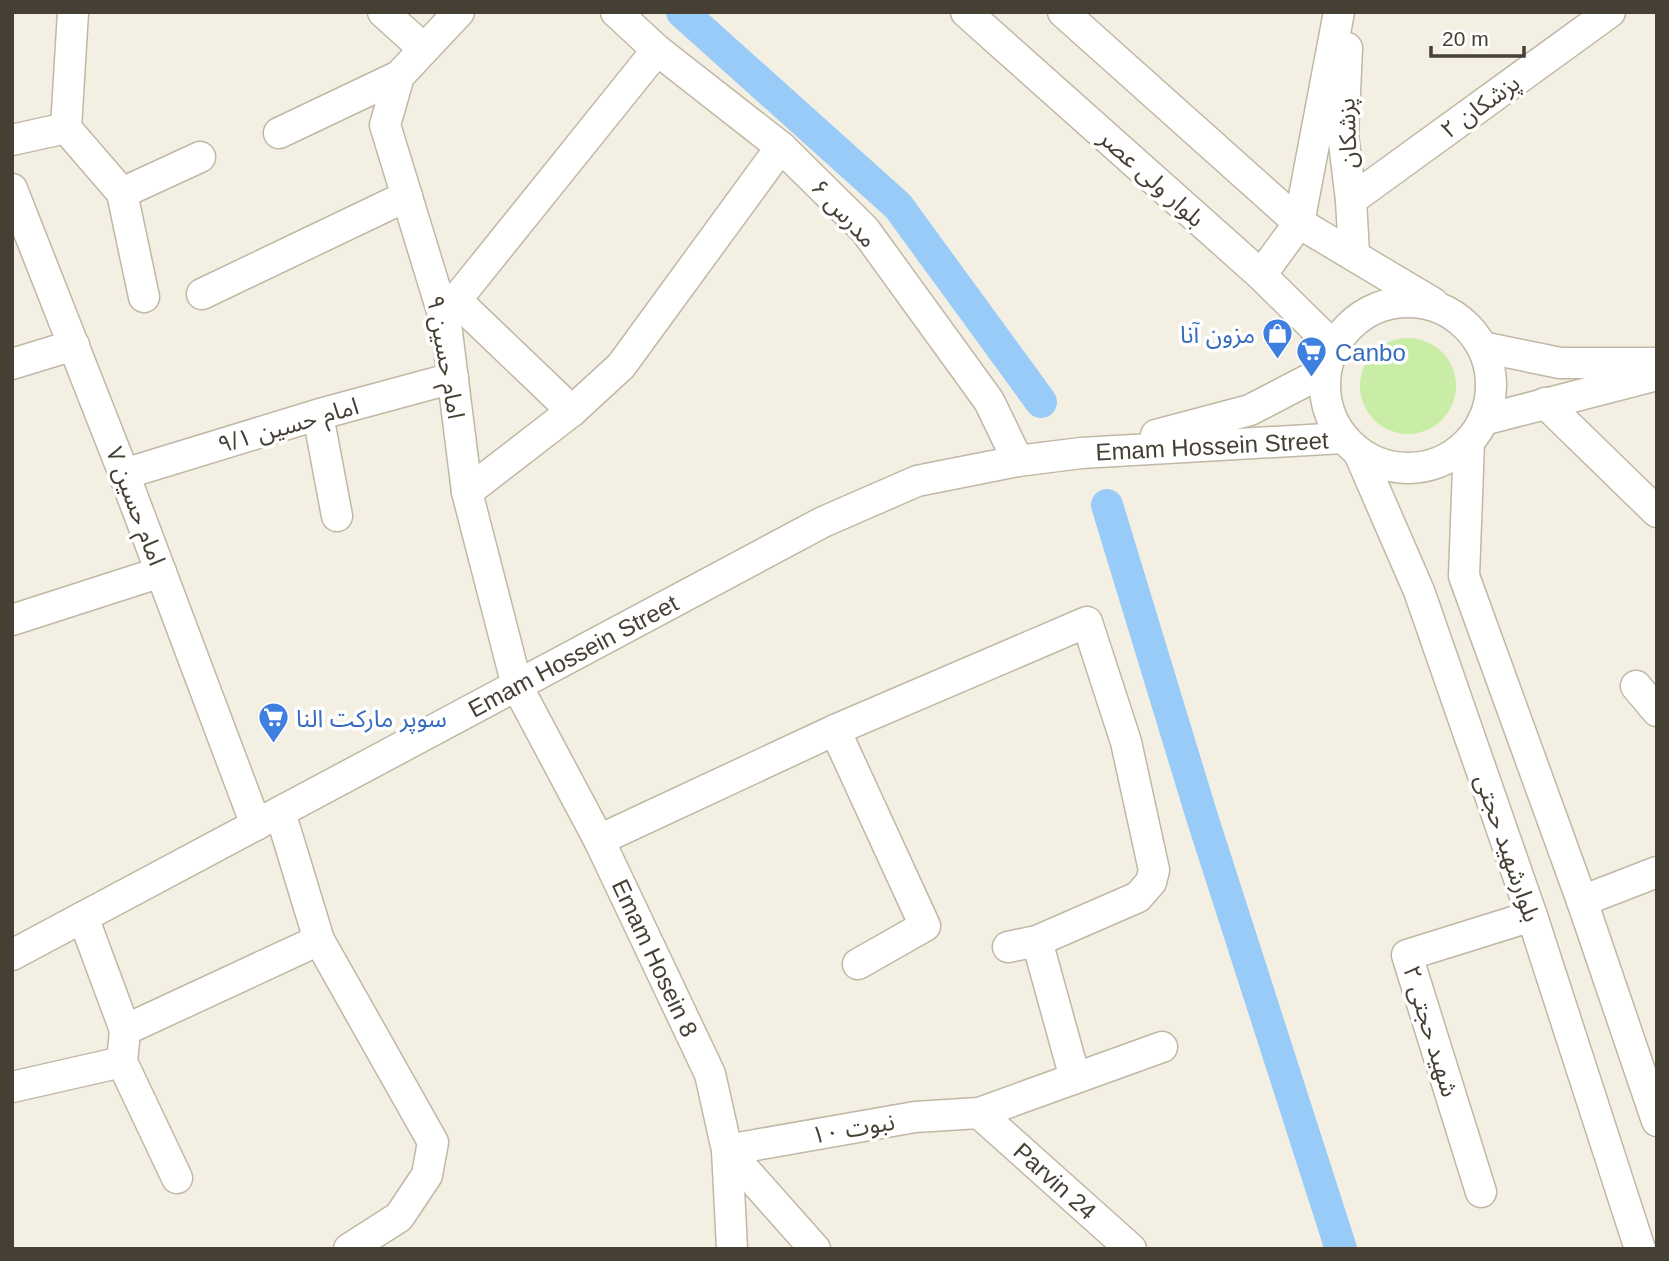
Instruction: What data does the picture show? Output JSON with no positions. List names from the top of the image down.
{
  "streets": {
    "street": [
      "پزشکان ۲",
      "پزشکان",
      "بلوار ولی عصر",
      "مدرس ۶",
      "امام حسین ۹",
      "امام حسین ۹/۱",
      "Emam Hossein Street",
      "امام حسین ۷",
      "بلوارشهید حجتی",
      "Emam Hosein 8",
      "شهید حجتی ۲",
      "نبوت ۱۰",
      "Parvin 24"
    ]
  },
  "crossings": [
    ["پزشکان ۲", "پزشکان"],
    ["بلوار ولی عصر", "Emam Hossein Street"],
    ["بلوار ولی عصر", "بلوارشهید حجتی"],
    ["مدرس ۶", "Emam Hossein Street"],
    ["امام حسین ۹", "امام حسین ۹/۱"],
    ["امام حسین ۹", "Emam Hossein Street"],
    ["امام حسین ۹", "Emam Hosein 8"],
    ["امام حسین ۹/۱", "امام حسین ۷"],
    ["Emam Hossein Street", "امام حسین ۷"],
    ["Emam Hossein Street", "بلوارشهید حجتی"],
    ["Emam Hossein Street", "Emam Hosein 8"],
    ["بلوارشهید حجتی", "شهید حجتی ۲"],
    ["Emam Hosein 8", "نبوت ۱۰"],
    ["نبوت ۱۰", "Parvin 24"]
  ],
  "places": {
    "shop": ["مزون آنا"],
    "supermarket": ["Canbo", "سوپر مارکت النا"]
  },
  "scale_bar": "20 m"
}
